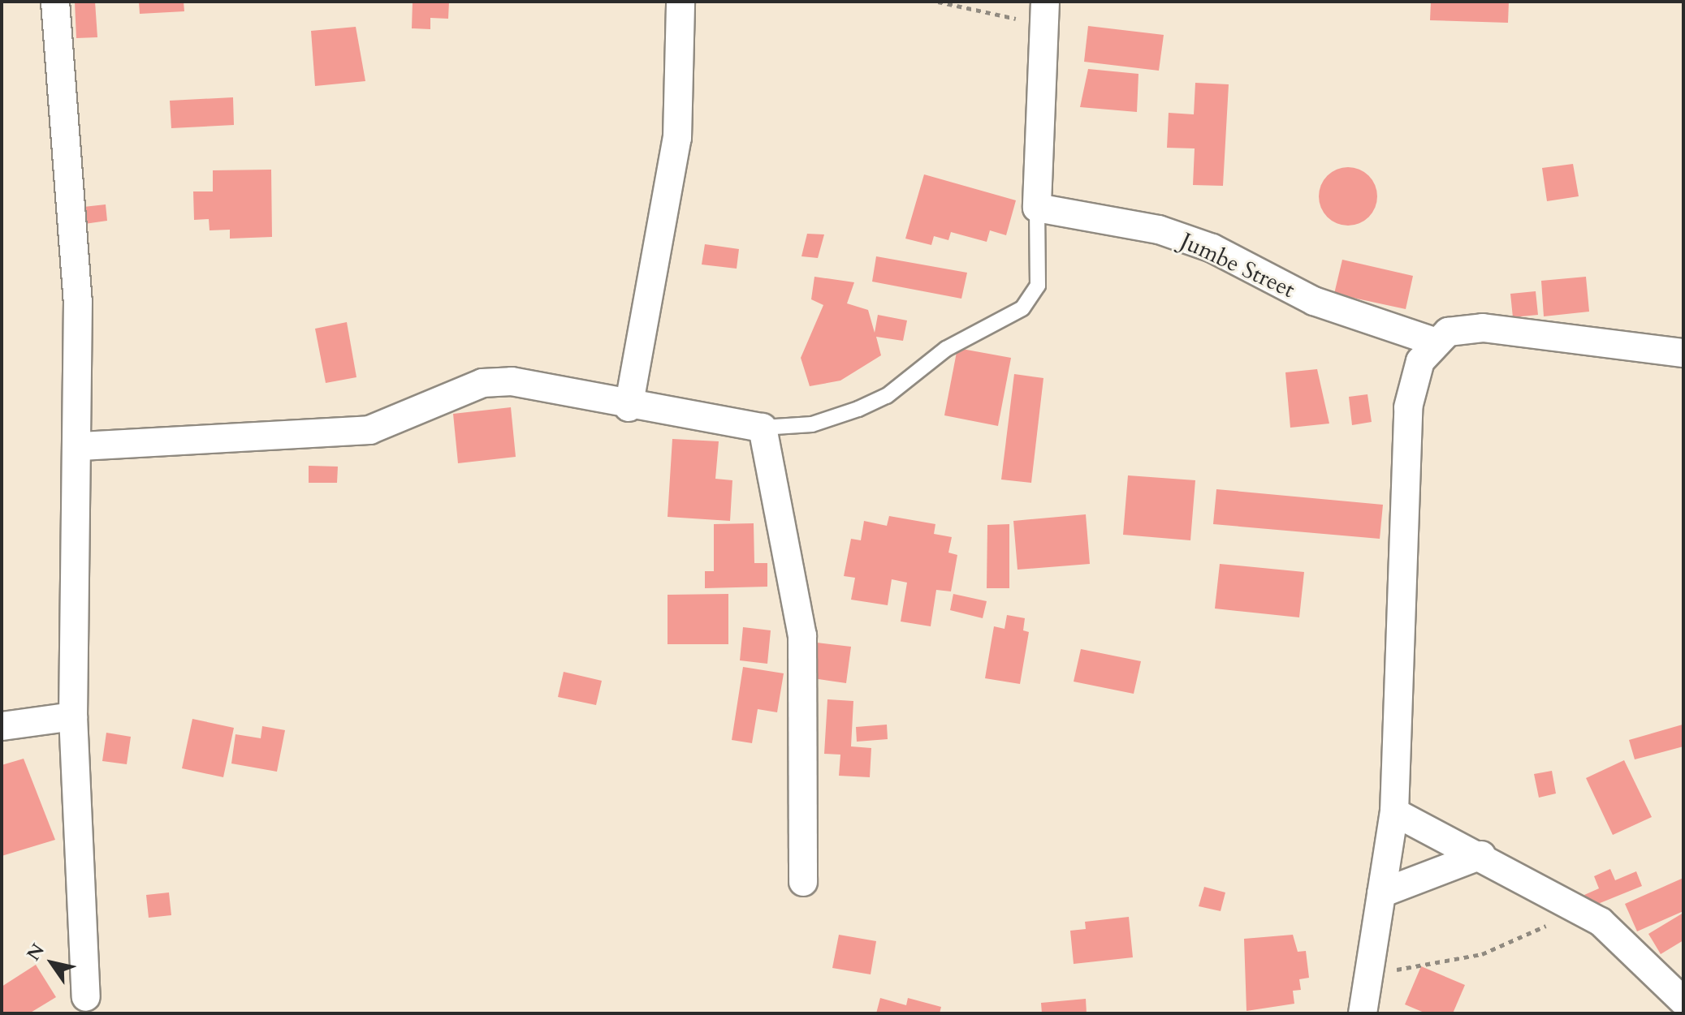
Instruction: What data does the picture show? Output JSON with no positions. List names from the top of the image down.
{
  "streets": {
    "street": ["Jumbe Street"]
  },
  "north": "top left"
}
